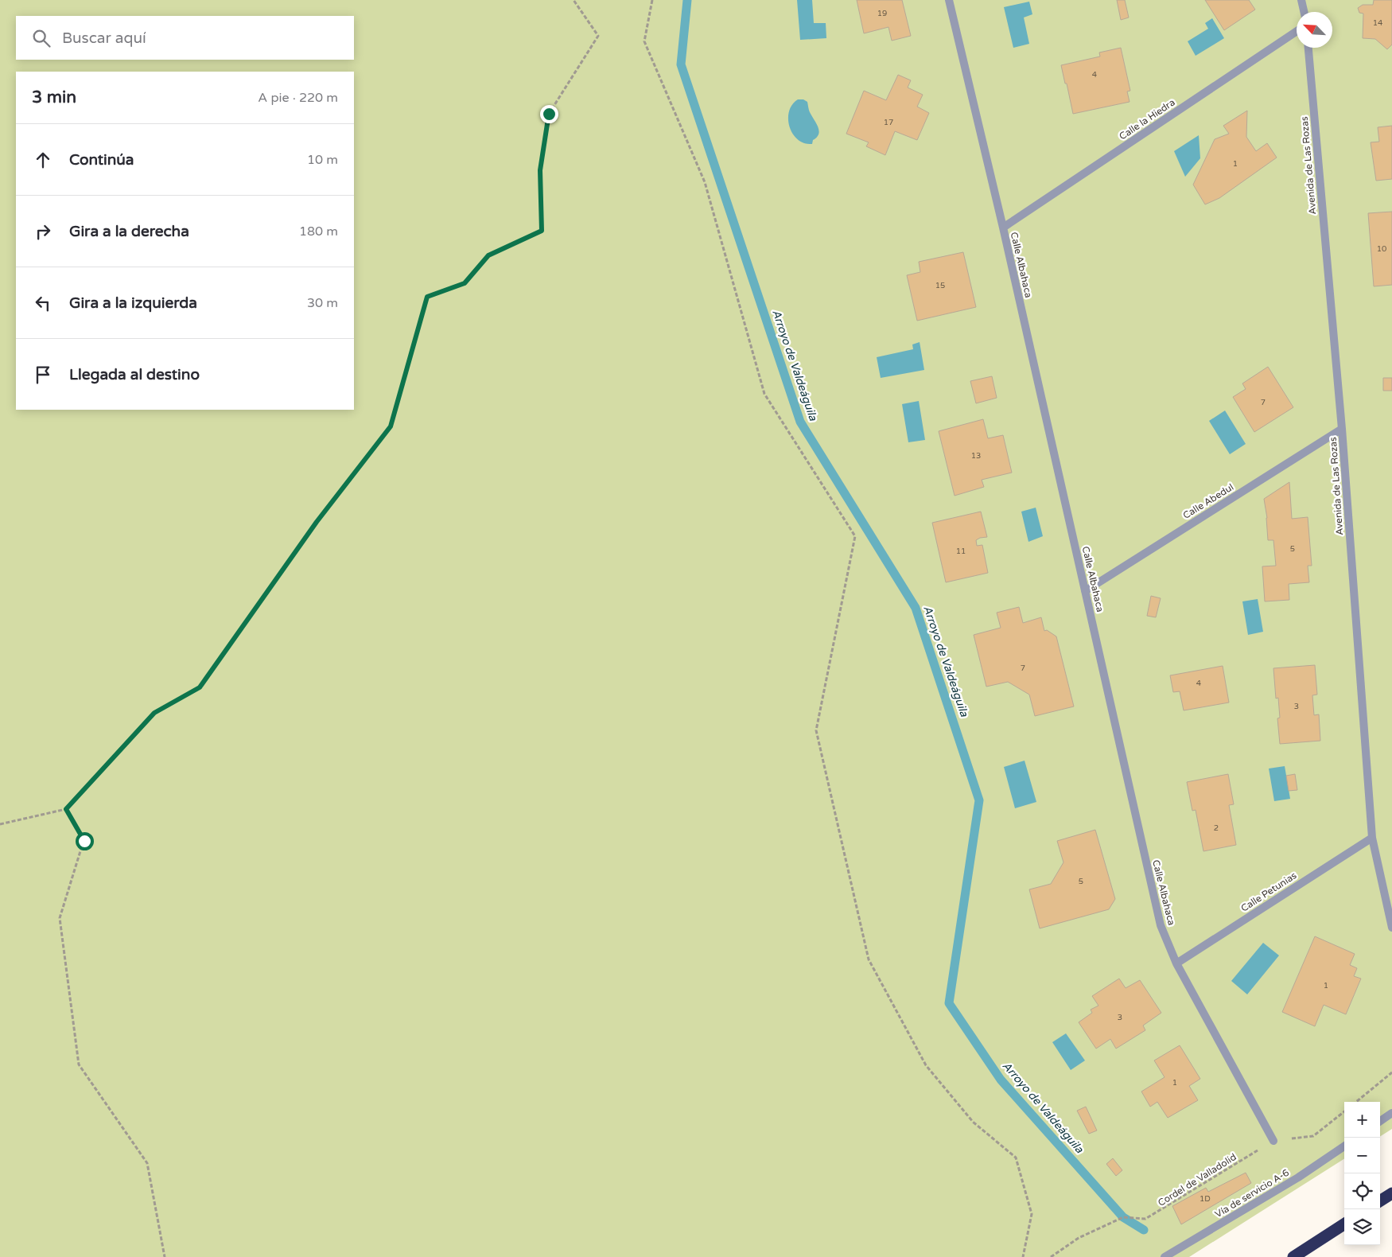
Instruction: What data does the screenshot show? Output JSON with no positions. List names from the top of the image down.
{
  "streets": {
    "street": [
      "Calle la Hiedra",
      "Avenida de Las Rozas",
      "Calle Albahaca",
      "Calle Abedul",
      "Calle Petunias",
      "Vía de servicio A-6"
    ],
    "path": ["Cordel de Valladolid"]
  },
  "crossings": [
    ["Calle la Hiedra", "Calle Albahaca"],
    ["Avenida de Las Rozas", "Calle Abedul"],
    ["Avenida de Las Rozas", "Calle Petunias"],
    ["Calle Albahaca", "Calle Abedul"],
    ["Calle Albahaca", "Calle Petunias"],
    ["Calle Albahaca", "Cordel de Valladolid"]
  ],
  "water": ["Arroyo de Valdeáguila"],
  "house_numbers": [
    "19",
    "14",
    "4",
    "17",
    "1",
    "10",
    "15",
    "7",
    "13",
    "5",
    "11",
    "7",
    "4",
    "3",
    "2",
    "5",
    "1",
    "3",
    "1",
    "1D"
  ],
  "north": "top left",
  "page": {
    "search": "Buscar aquí",
    "heading": ["3 min", "A pie · 220 m"],
    "list": [
      ["Continúa", "10 m"],
      ["Gira a la derecha", "180 m"],
      ["Gira a la izquierda", "30 m"],
      "Llegada al destino"
    ],
    "map_buttons": ["+", "−"]
  }
}
